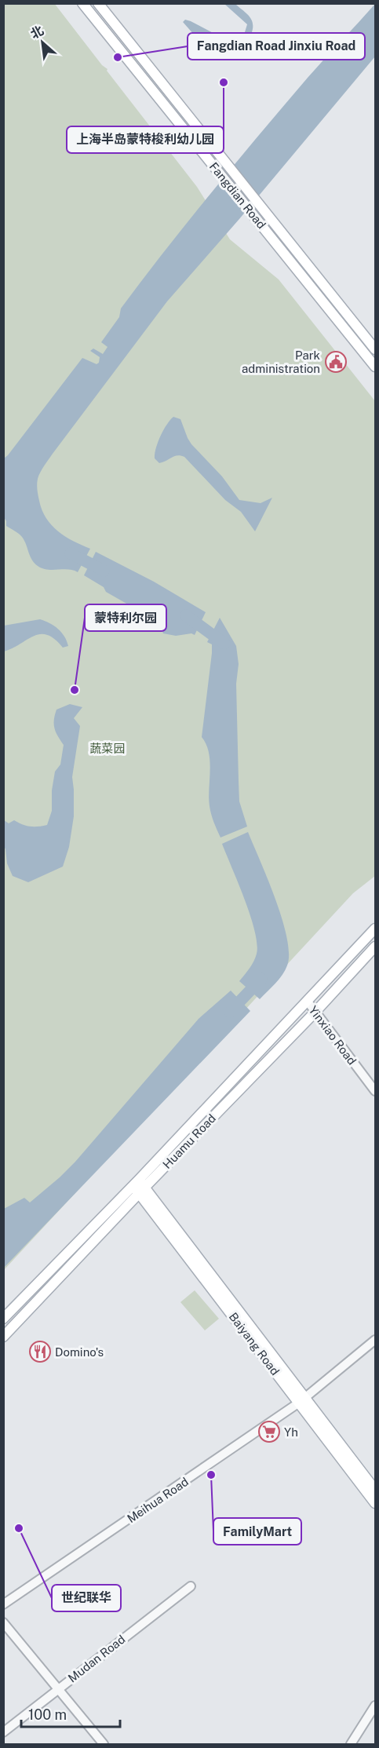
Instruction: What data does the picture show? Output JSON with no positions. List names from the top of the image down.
{
  "streets": {
    "main road": ["Fangdian Road", "Huamu Road", "Baiyang Road"],
    "street": ["Yinxiao Road", "Meihua Road", "Mudan Road"]
  },
  "crossings": [
    ["Yinxiao Road", "Huamu Road"],
    ["Huamu Road", "Baiyang Road"],
    ["Baiyang Road", "Meihua Road"]
  ],
  "parks": ["蔬菜园"],
  "places": {
    "other": [
      "Fangdian Road Jinxiu Road",
      "上海半岛蒙特梭利幼儿园",
      "蒙特利尔园",
      "FamilyMart",
      "世纪联华"
    ],
    "public building": ["Park administration"],
    "restaurant": ["Domino's"],
    "supermarket": ["Yh"]
  },
  "scale_bar": "100 m",
  "north": "top left"
}
